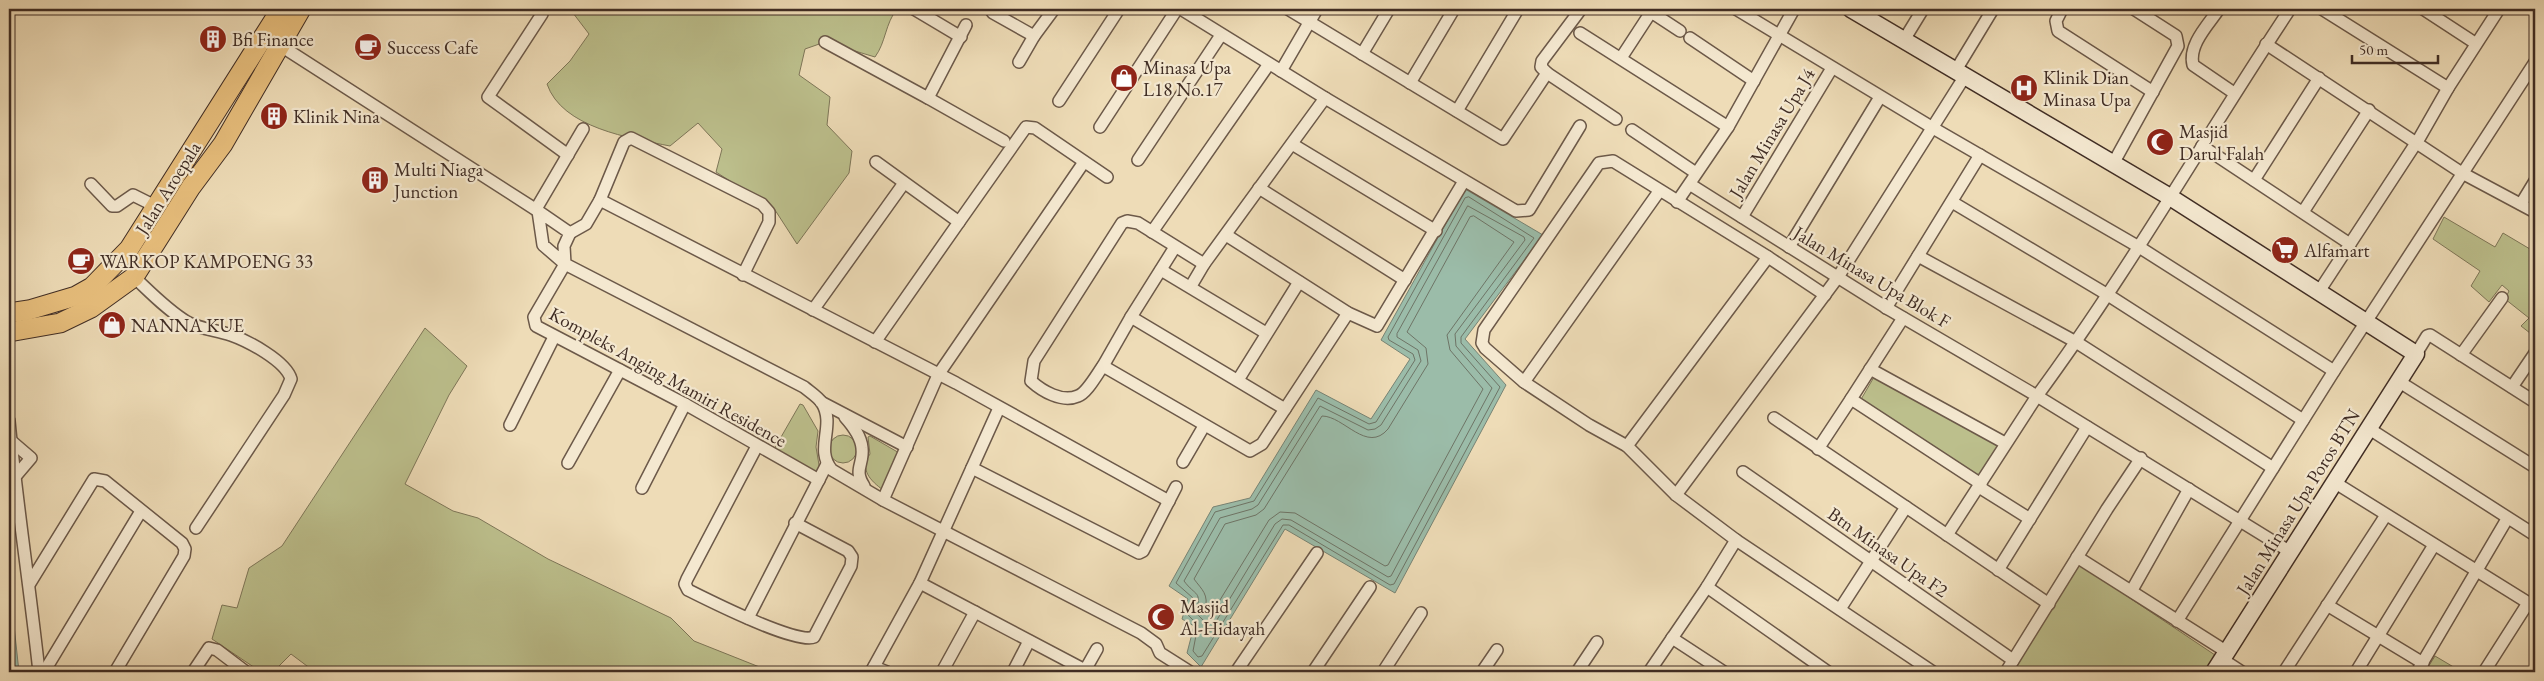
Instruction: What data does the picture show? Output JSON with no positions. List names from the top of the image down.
{
  "streets": {
    "main road": ["Jalan Aroepala"],
    "street": [
      "Jalan Minasa Upa J4",
      "Jalan Minasa Upa Blok F",
      "Kompleks Anging Mamiri Residence",
      "Jalan Minasa Upa Poros BTN",
      "Btn Minasa Upa F2"
    ]
  },
  "crossings": [
    ["Jalan Minasa Upa J4", "Jalan Minasa Upa Blok F"],
    ["Jalan Minasa Upa Blok F", "Jalan Minasa Upa Poros BTN"]
  ],
  "places": {
    "building": ["Bfi Finance", "Klinik Nina", "Multi Niaga Junction"],
    "cafe": ["Success Cafe", "WARKOP KAMPOENG 33"],
    "shop": ["Minasa Upa L18 No.17", "NANNA KUE"],
    "hospital": ["Klinik Dian Minasa Upa"],
    "mosque": ["Masjid Darul Falah", "Masjid Al-Hidayah"],
    "supermarket": ["Alfamart"]
  },
  "scale_bar": "50 m"
}
